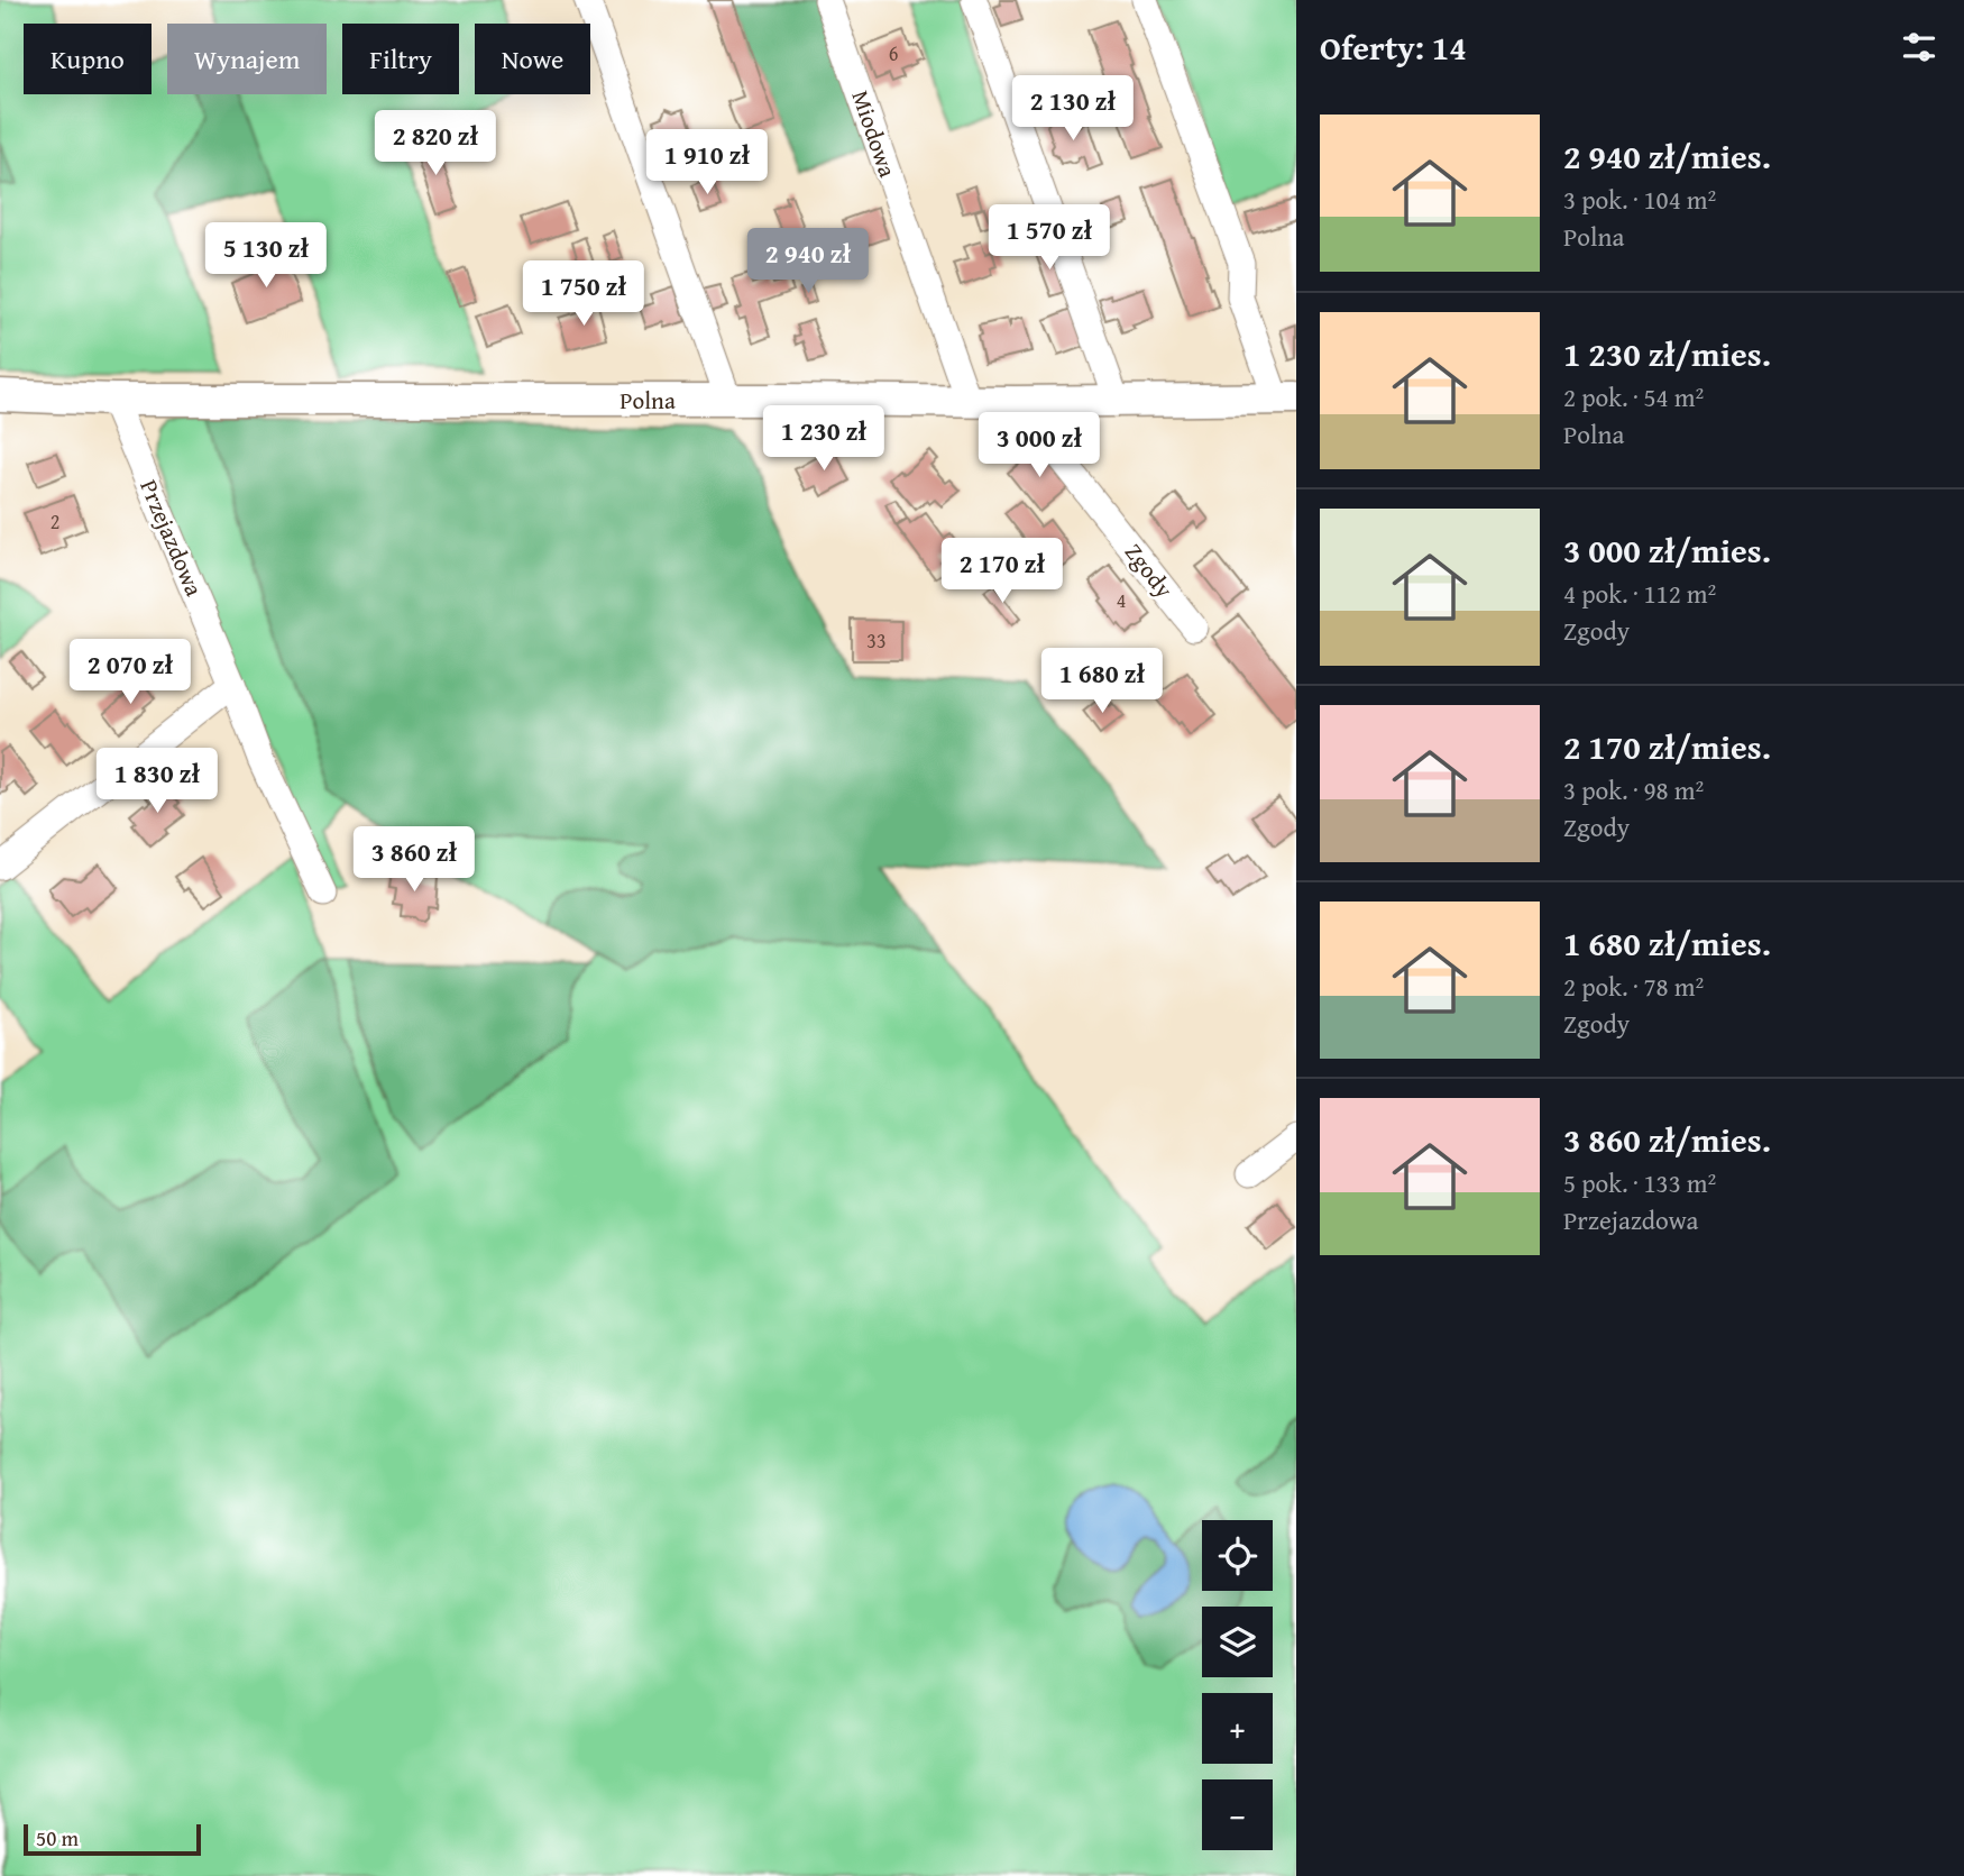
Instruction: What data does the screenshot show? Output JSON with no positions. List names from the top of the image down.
{
  "streets": {
    "street": [
      "Miodowa",
      "Polna",
      "Przejazdowa",
      "Zgody"
    ]
  },
  "crossings": [
    ["Miodowa", "Polna"],
    ["Polna", "Przejazdowa"],
    ["Polna", "Zgody"]
  ],
  "house_numbers": [
    "6",
    "2",
    "4",
    "33"
  ],
  "scale_bar": "50 m",
  "page": {
    "heading": "Oferty: 14",
    "chip": [
      "Kupno",
      "Wynajem",
      "Filtry",
      "Nowe"
    ],
    "price": [
      "2 130 zł",
      "2 820 zł",
      "1 910 zł",
      "1 570 zł",
      "5 130 zł",
      "2 940 zł",
      "1 750 zł",
      "1 230 zł",
      "3 000 zł",
      "2 170 zł",
      "2 070 zł",
      "1 680 zł",
      "1 830 zł",
      "3 860 zł"
    ],
    "list": [
      {
        "name": "2 940 zł/mies.",
        "note": "3 pok. · 104 m² · Polna"
      },
      {
        "name": "1 230 zł/mies.",
        "note": "2 pok. · 54 m² · Polna"
      },
      {
        "name": "3 000 zł/mies.",
        "note": "4 pok. · 112 m² · Zgody"
      },
      {
        "name": "2 170 zł/mies.",
        "note": "3 pok. · 98 m² · Zgody"
      },
      {
        "name": "1 680 zł/mies.",
        "note": "2 pok. · 78 m² · Zgody"
      },
      {
        "name": "3 860 zł/mies.",
        "note": "5 pok. · 133 m² · Przejazdowa"
      }
    ],
    "map_buttons": ["+", "−"],
    "scale": "50 m"
  }
}
